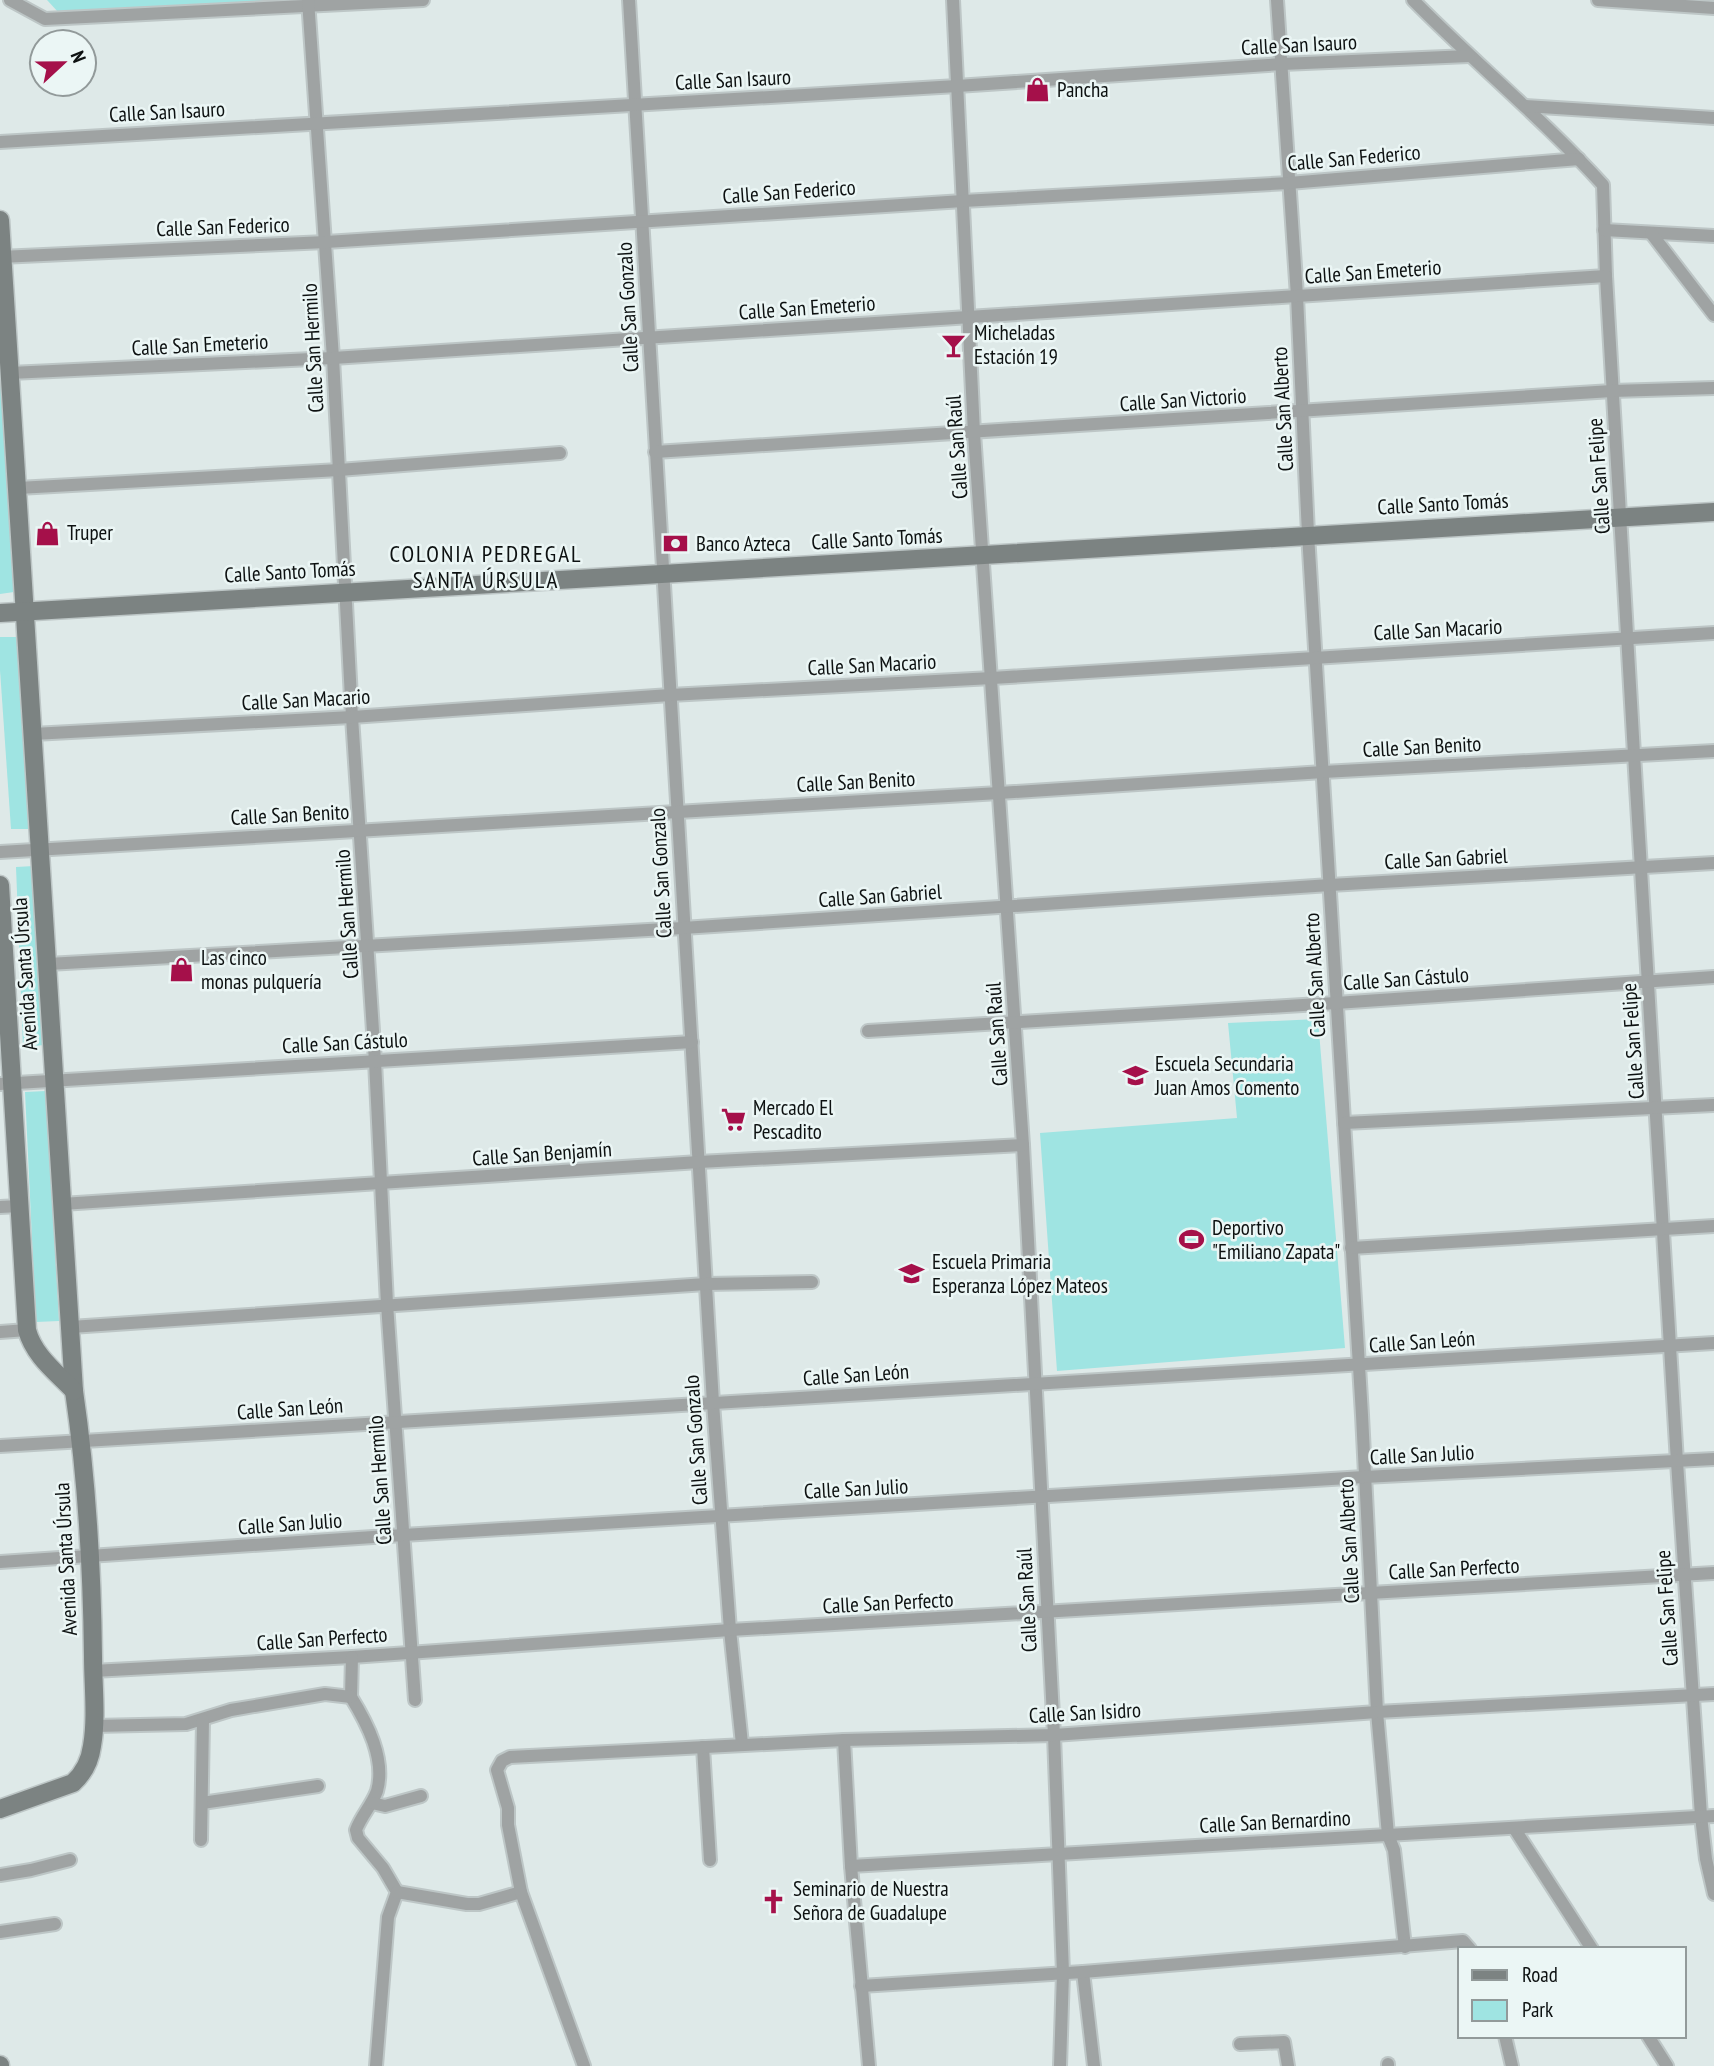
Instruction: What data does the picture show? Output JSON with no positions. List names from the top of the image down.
{
  "streets": {
    "street": [
      "Calle San Isauro",
      "Calle San Federico",
      "Calle San Emeterio",
      "Calle San Gonzalo",
      "Calle San Hermilo",
      "Calle San Victorio",
      "Calle San Alberto",
      "Calle San Raúl",
      "Calle San Felipe",
      "Calle Santo Tomás",
      "Calle San Macario",
      "Calle San Benito",
      "Calle San Gabriel",
      "Avenida Santa Úrsula",
      "Calle San Cástulo",
      "Calle San Benjamín",
      "Calle San León",
      "Calle San Julio",
      "Calle San Perfecto",
      "Calle San Isidro",
      "Calle San Bernardino"
    ]
  },
  "crossings": [
    ["Calle San Isauro", "Calle San Gonzalo"],
    ["Calle San Isauro", "Calle San Hermilo"],
    ["Calle San Isauro", "Calle San Alberto"],
    ["Calle San Isauro", "Calle San Raúl"],
    ["Calle San Federico", "Calle San Gonzalo"],
    ["Calle San Federico", "Calle San Hermilo"],
    ["Calle San Federico", "Calle San Alberto"],
    ["Calle San Federico", "Calle San Raúl"],
    ["Calle San Federico", "Calle San Felipe"],
    ["Calle San Federico", "Avenida Santa Úrsula"],
    ["Calle San Emeterio", "Calle San Gonzalo"],
    ["Calle San Emeterio", "Calle San Hermilo"],
    ["Calle San Emeterio", "Calle San Alberto"],
    ["Calle San Emeterio", "Calle San Raúl"],
    ["Calle San Emeterio", "Calle San Felipe"],
    ["Calle San Emeterio", "Avenida Santa Úrsula"],
    ["Calle San Gonzalo", "Calle San Victorio"],
    ["Calle San Gonzalo", "Calle Santo Tomás"],
    ["Calle San Gonzalo", "Calle San Macario"],
    ["Calle San Gonzalo", "Calle San Benito"],
    ["Calle San Gonzalo", "Calle San Gabriel"],
    ["Calle San Gonzalo", "Calle San Cástulo"],
    ["Calle San Gonzalo", "Calle San Benjamín"],
    ["Calle San Gonzalo", "Calle San León"],
    ["Calle San Gonzalo", "Calle San Julio"],
    ["Calle San Gonzalo", "Calle San Perfecto"],
    ["Calle San Gonzalo", "Calle San Isidro"],
    ["Calle San Hermilo", "Calle Santo Tomás"],
    ["Calle San Hermilo", "Calle San Macario"],
    ["Calle San Hermilo", "Calle San Benito"],
    ["Calle San Hermilo", "Calle San Gabriel"],
    ["Calle San Hermilo", "Calle San Cástulo"],
    ["Calle San Hermilo", "Calle San Benjamín"],
    ["Calle San Hermilo", "Calle San León"],
    ["Calle San Hermilo", "Calle San Julio"],
    ["Calle San Hermilo", "Calle San Perfecto"],
    ["Calle San Victorio", "Calle San Alberto"],
    ["Calle San Victorio", "Calle San Raúl"],
    ["Calle San Victorio", "Calle San Felipe"],
    ["Calle San Alberto", "Calle Santo Tomás"],
    ["Calle San Alberto", "Calle San Macario"],
    ["Calle San Alberto", "Calle San Benito"],
    ["Calle San Alberto", "Calle San Gabriel"],
    ["Calle San Alberto", "Calle San Cástulo"],
    ["Calle San Alberto", "Calle San León"],
    ["Calle San Alberto", "Calle San Julio"],
    ["Calle San Alberto", "Calle San Perfecto"],
    ["Calle San Alberto", "Calle San Isidro"],
    ["Calle San Alberto", "Calle San Bernardino"],
    ["Calle San Raúl", "Calle Santo Tomás"],
    ["Calle San Raúl", "Calle San Macario"],
    ["Calle San Raúl", "Calle San Benito"],
    ["Calle San Raúl", "Calle San Gabriel"],
    ["Calle San Raúl", "Calle San Cástulo"],
    ["Calle San Raúl", "Calle San Benjamín"],
    ["Calle San Raúl", "Calle San León"],
    ["Calle San Raúl", "Calle San Julio"],
    ["Calle San Raúl", "Calle San Perfecto"],
    ["Calle San Raúl", "Calle San Isidro"],
    ["Calle San Raúl", "Calle San Bernardino"],
    ["Calle San Felipe", "Calle Santo Tomás"],
    ["Calle San Felipe", "Calle San Macario"],
    ["Calle San Felipe", "Calle San Benito"],
    ["Calle San Felipe", "Calle San Gabriel"],
    ["Calle San Felipe", "Calle San Cástulo"],
    ["Calle San Felipe", "Calle San León"],
    ["Calle San Felipe", "Calle San Julio"],
    ["Calle San Felipe", "Calle San Perfecto"],
    ["Calle San Felipe", "Calle San Isidro"],
    ["Calle San Felipe", "Calle San Bernardino"],
    ["Calle Santo Tomás", "Avenida Santa Úrsula"],
    ["Calle San Macario", "Avenida Santa Úrsula"],
    ["Calle San Benito", "Avenida Santa Úrsula"],
    ["Calle San Gabriel", "Avenida Santa Úrsula"],
    ["Avenida Santa Úrsula", "Calle San Cástulo"],
    ["Avenida Santa Úrsula", "Calle San Benjamín"],
    ["Avenida Santa Úrsula", "Calle San León"],
    ["Avenida Santa Úrsula", "Calle San Julio"],
    ["Avenida Santa Úrsula", "Calle San Perfecto"]
  ],
  "districts": ["COLONIA PEDREGAL SANTA ÚRSULA"],
  "places": {
    "shop": ["Pancha", "Truper", "Las cinco monas pulquería"],
    "bar": ["Micheladas Estación 19"],
    "bank": ["Banco Azteca"],
    "school or university": ["Escuela Secundaria Juan Amos Comento", "Escuela Primaria Esperanza López Mateos"],
    "supermarket": ["Mercado El Pescadito"],
    "sports": ["Deportivo \"Emiliano Zapata\""],
    "church": ["Seminario de Nuestra Señora de Guadalupe"]
  },
  "legend": ["Road", "Park"],
  "north": "right"
}
